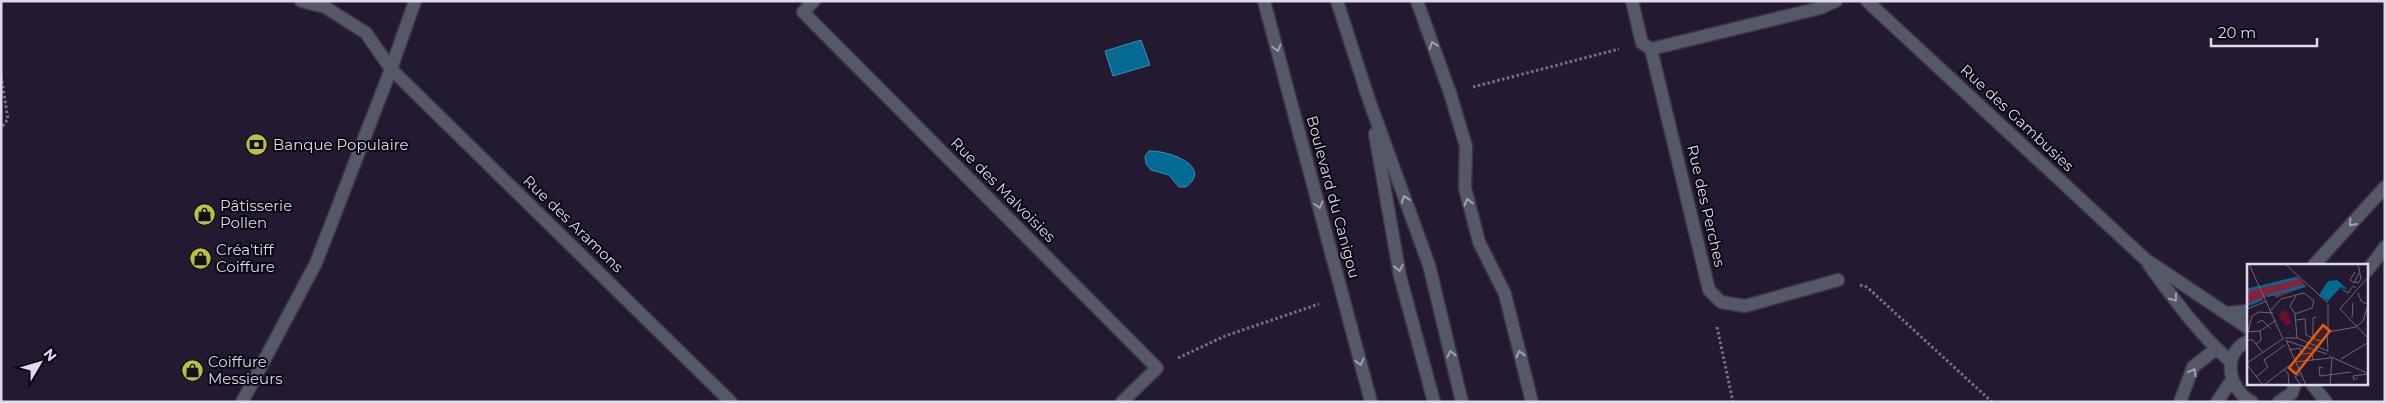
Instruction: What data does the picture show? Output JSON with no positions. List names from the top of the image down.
{
  "streets": {
    "street": [
      "Rue des Gambusies",
      "Rue des Malvoisies",
      "Boulevard du Canigou",
      "Rue des Perches",
      "Rue des Aramons"
    ]
  },
  "places": {
    "bank": ["Banque Populaire"],
    "shop": ["Pâtisserie Pollen", "Créa'tiff Coiffure", "Coiffure Messieurs"]
  },
  "scale_bar": "20 m",
  "north": "top right"
}
